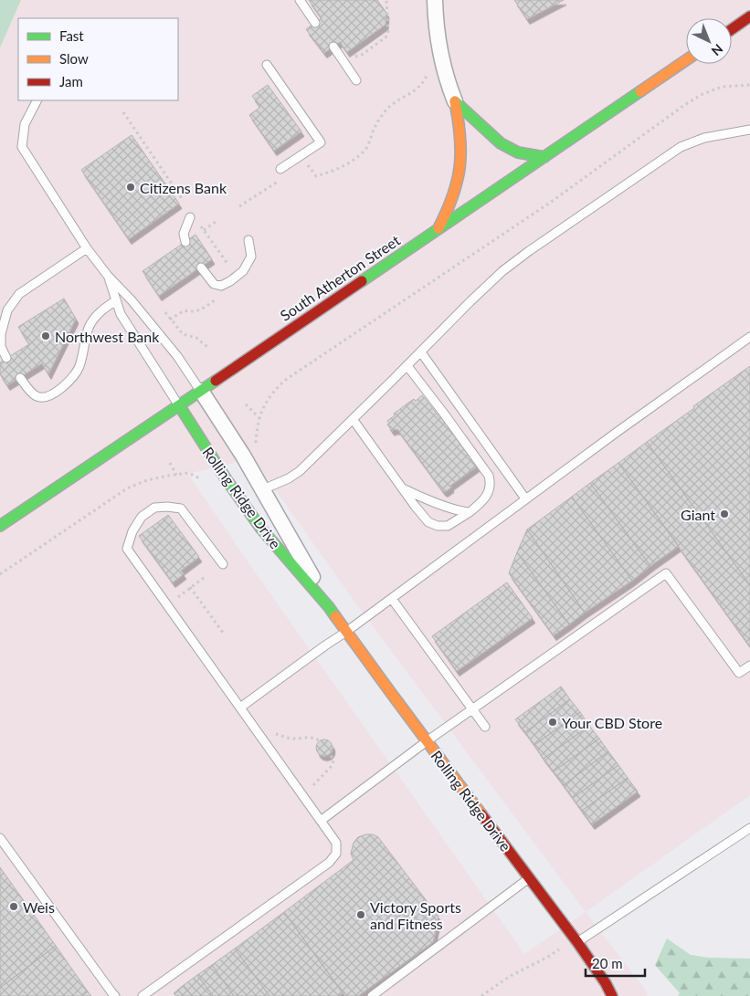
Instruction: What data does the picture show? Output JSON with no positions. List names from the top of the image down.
{
  "streets": {
    "main road": ["South Atherton Street", "Rolling Ridge Drive"]
  },
  "crossings": [
    ["South Atherton Street", "Rolling Ridge Drive"]
  ],
  "places": [
    "Citizens Bank",
    "Northwest Bank",
    "Giant",
    "Your CBD Store",
    "Weis",
    "Victory Sports and Fitness"
  ],
  "legend": ["Fast", "Slow", "Jam"],
  "scale_bar": "20 m",
  "north": "bottom right"
}
